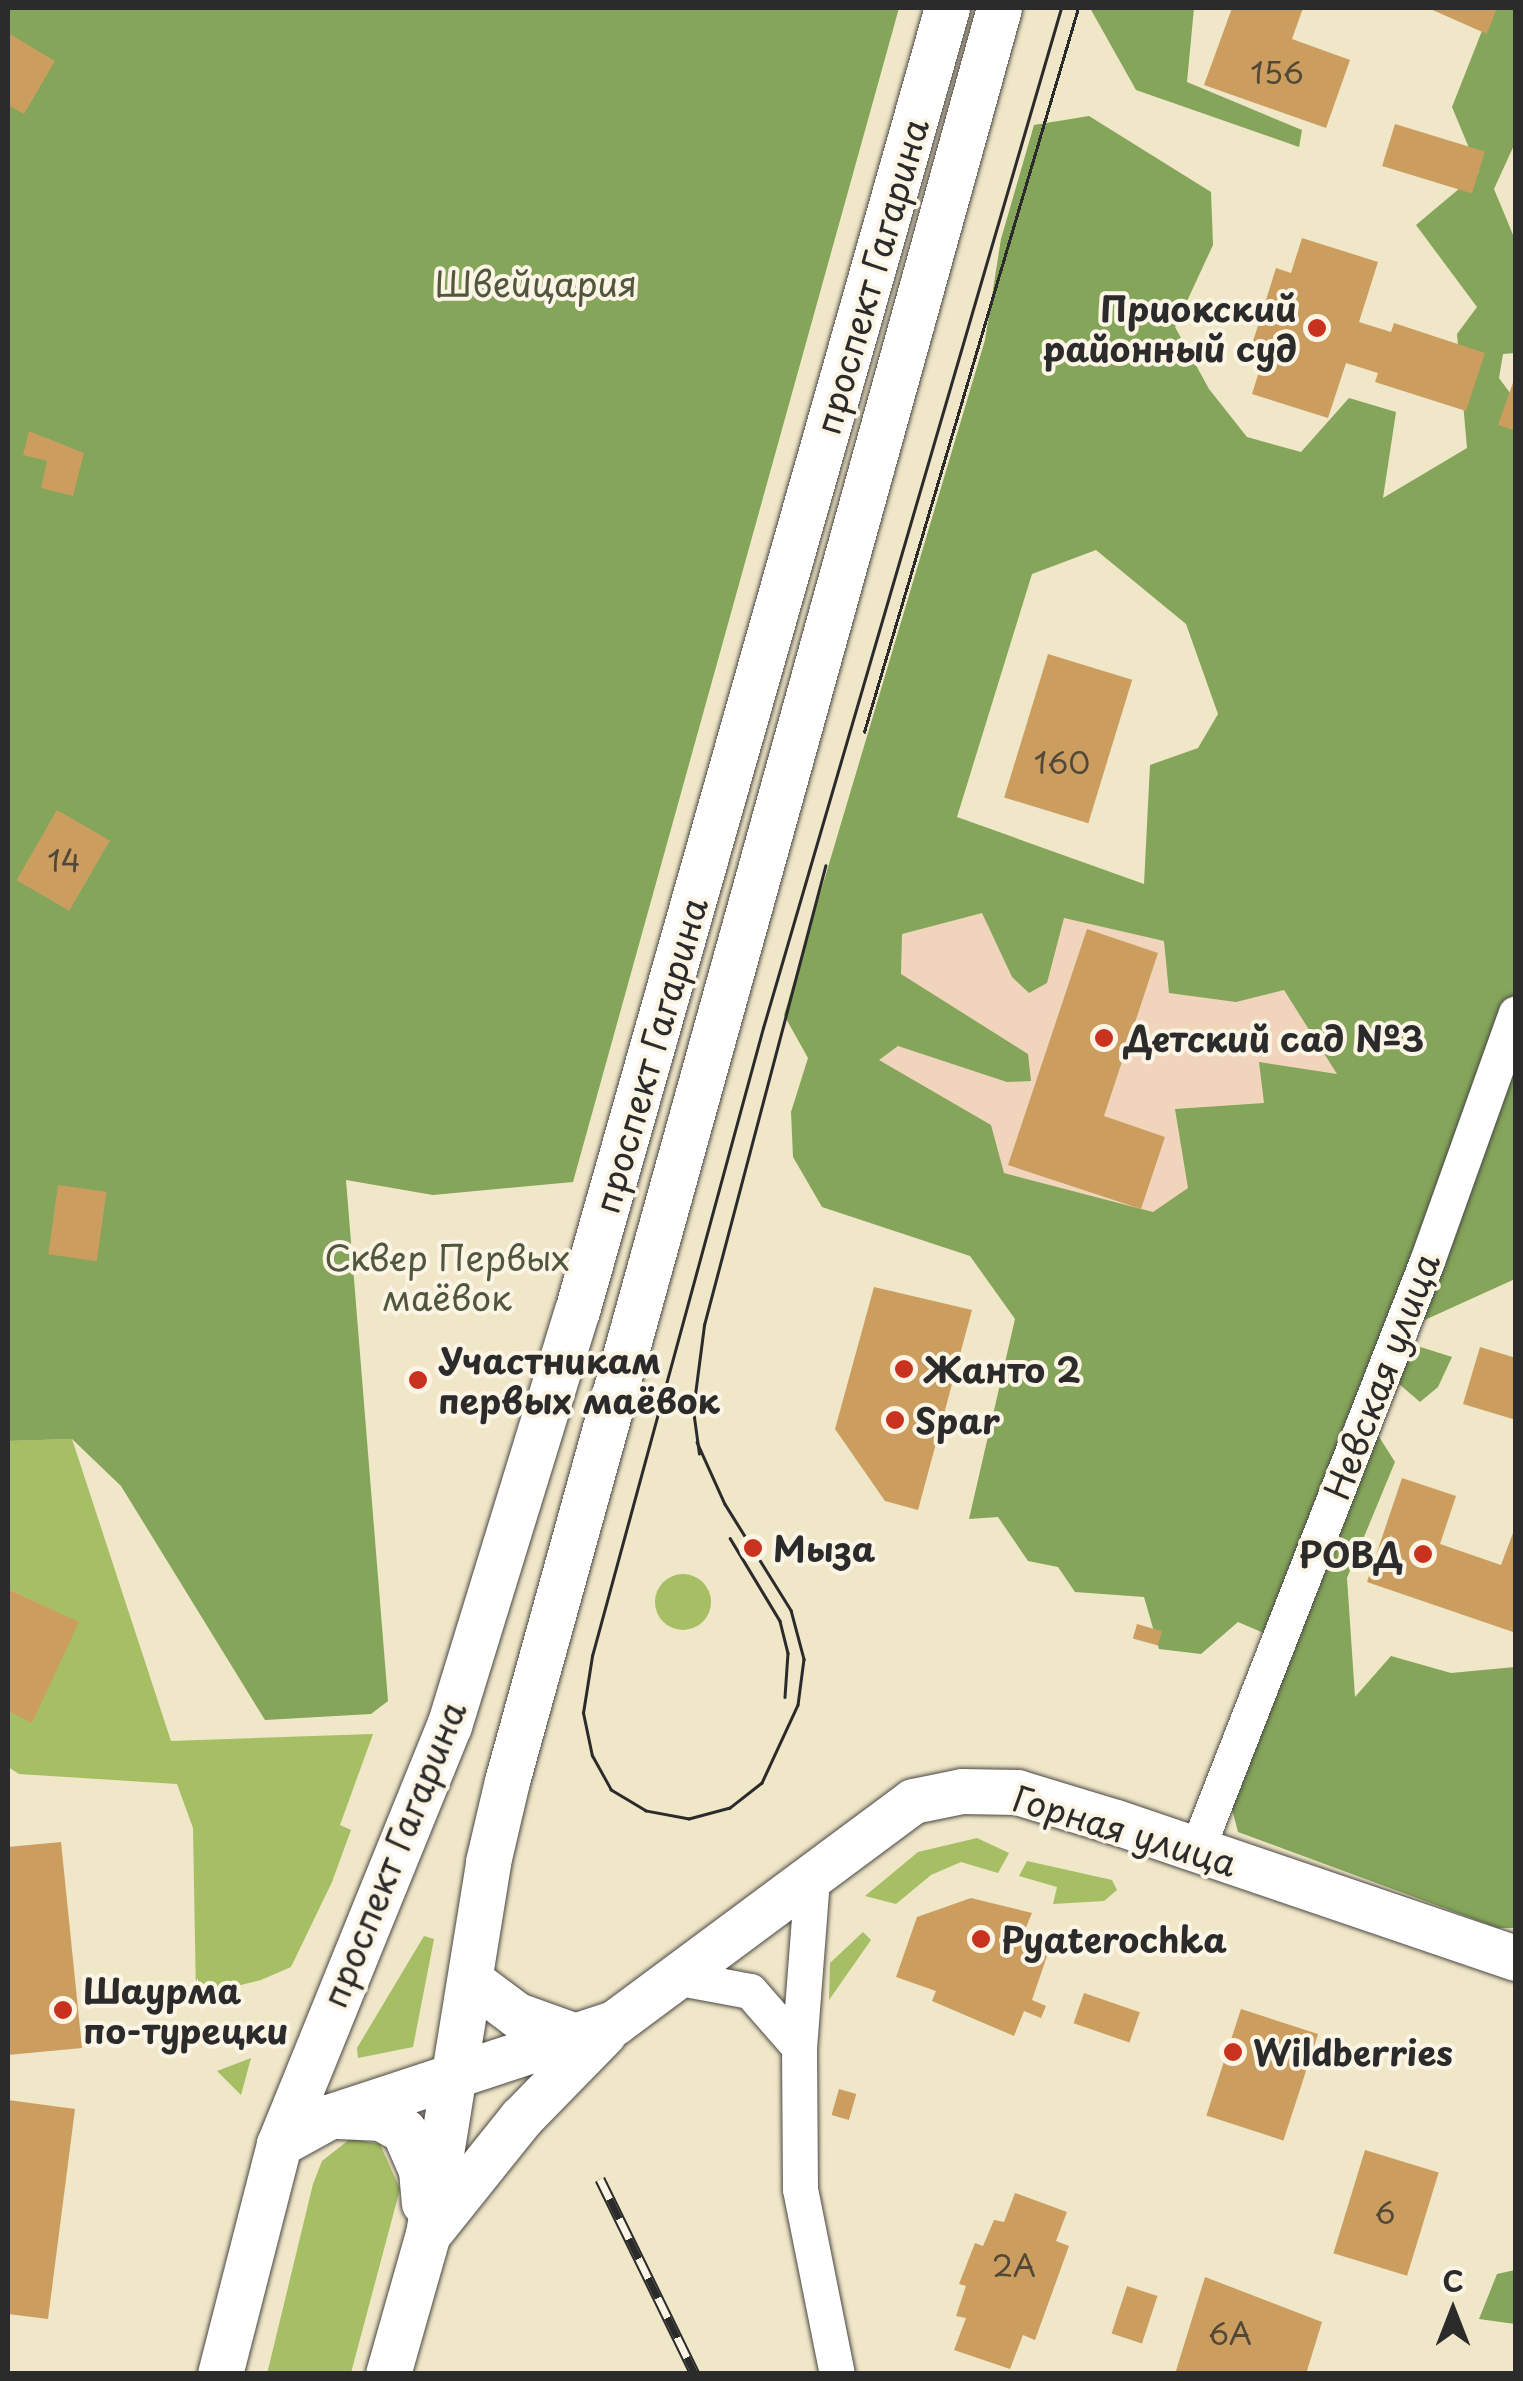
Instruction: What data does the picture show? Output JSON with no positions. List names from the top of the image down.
{
  "streets": {
    "main road": ["проспект Гагарина", "Горная улица"],
    "street": ["Невская улица"]
  },
  "crossings": [
    ["проспект Гагарина", "Горная улица"],
    ["Невская улица", "Горная улица"]
  ],
  "parks": ["Швейцария", "Сквер Первых маёвок"],
  "places": [
    "Приокский районный суд",
    "Детский сад №3",
    "Жанто 2",
    "Участникам первых маёвок",
    "Spar",
    "Мыза",
    "РОВД",
    "Pyaterochka",
    "Шаурма по-турецки",
    "Wildberries"
  ],
  "house_numbers": [
    "156",
    "160",
    "14",
    "6",
    "2А",
    "6А"
  ],
  "north": "top"
}
